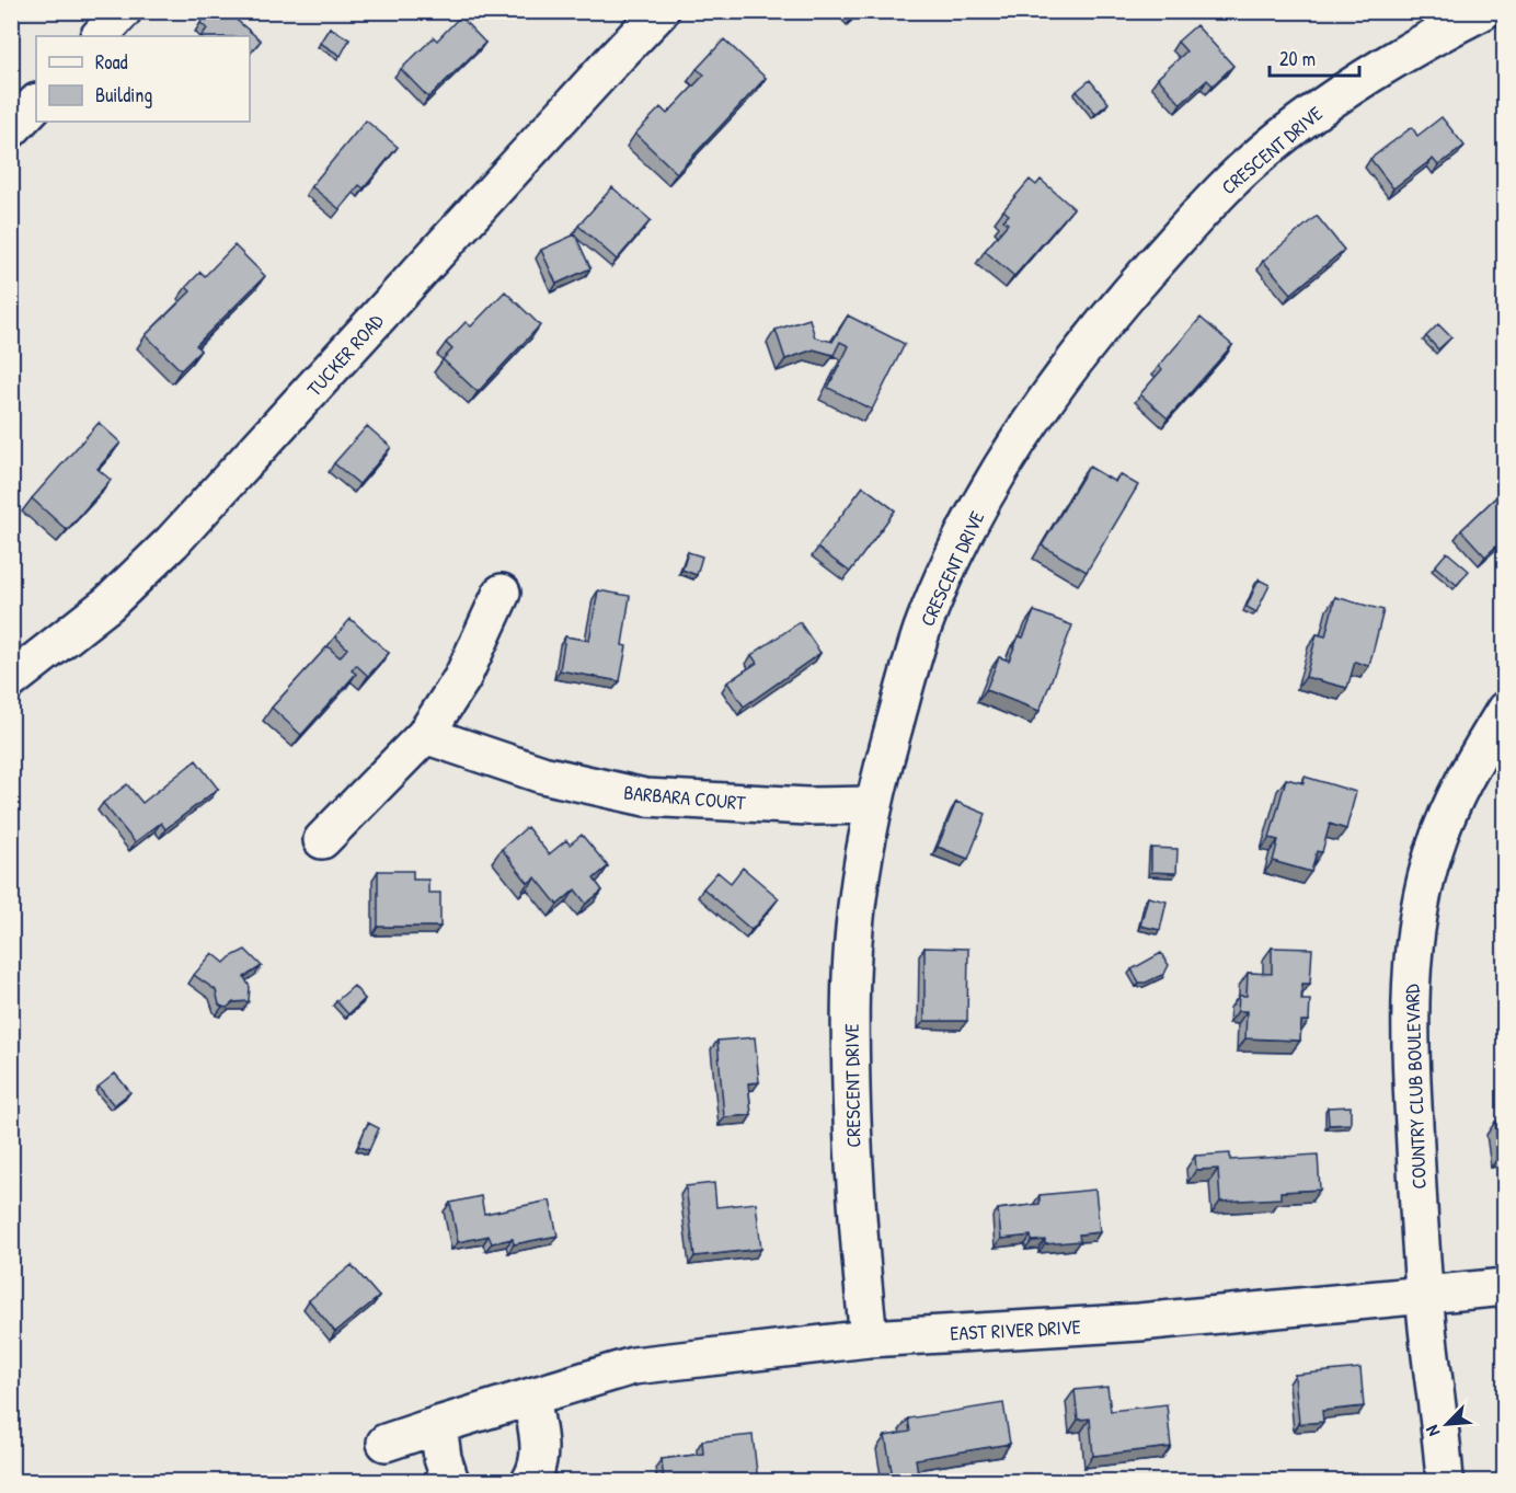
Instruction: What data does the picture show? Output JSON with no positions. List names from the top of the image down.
{
  "streets": {
    "street": [
      "CRESCENT DRIVE",
      "TUCKER ROAD",
      "BARBARA COURT",
      "COUNTRY CLUB BOULEVARD",
      "EAST RIVER DRIVE"
    ]
  },
  "crossings": [
    ["CRESCENT DRIVE", "BARBARA COURT"],
    ["CRESCENT DRIVE", "EAST RIVER DRIVE"],
    ["COUNTRY CLUB BOULEVARD", "EAST RIVER DRIVE"]
  ],
  "legend": ["Road", "Building"],
  "scale_bar": "20 m",
  "north": "bottom left"
}
